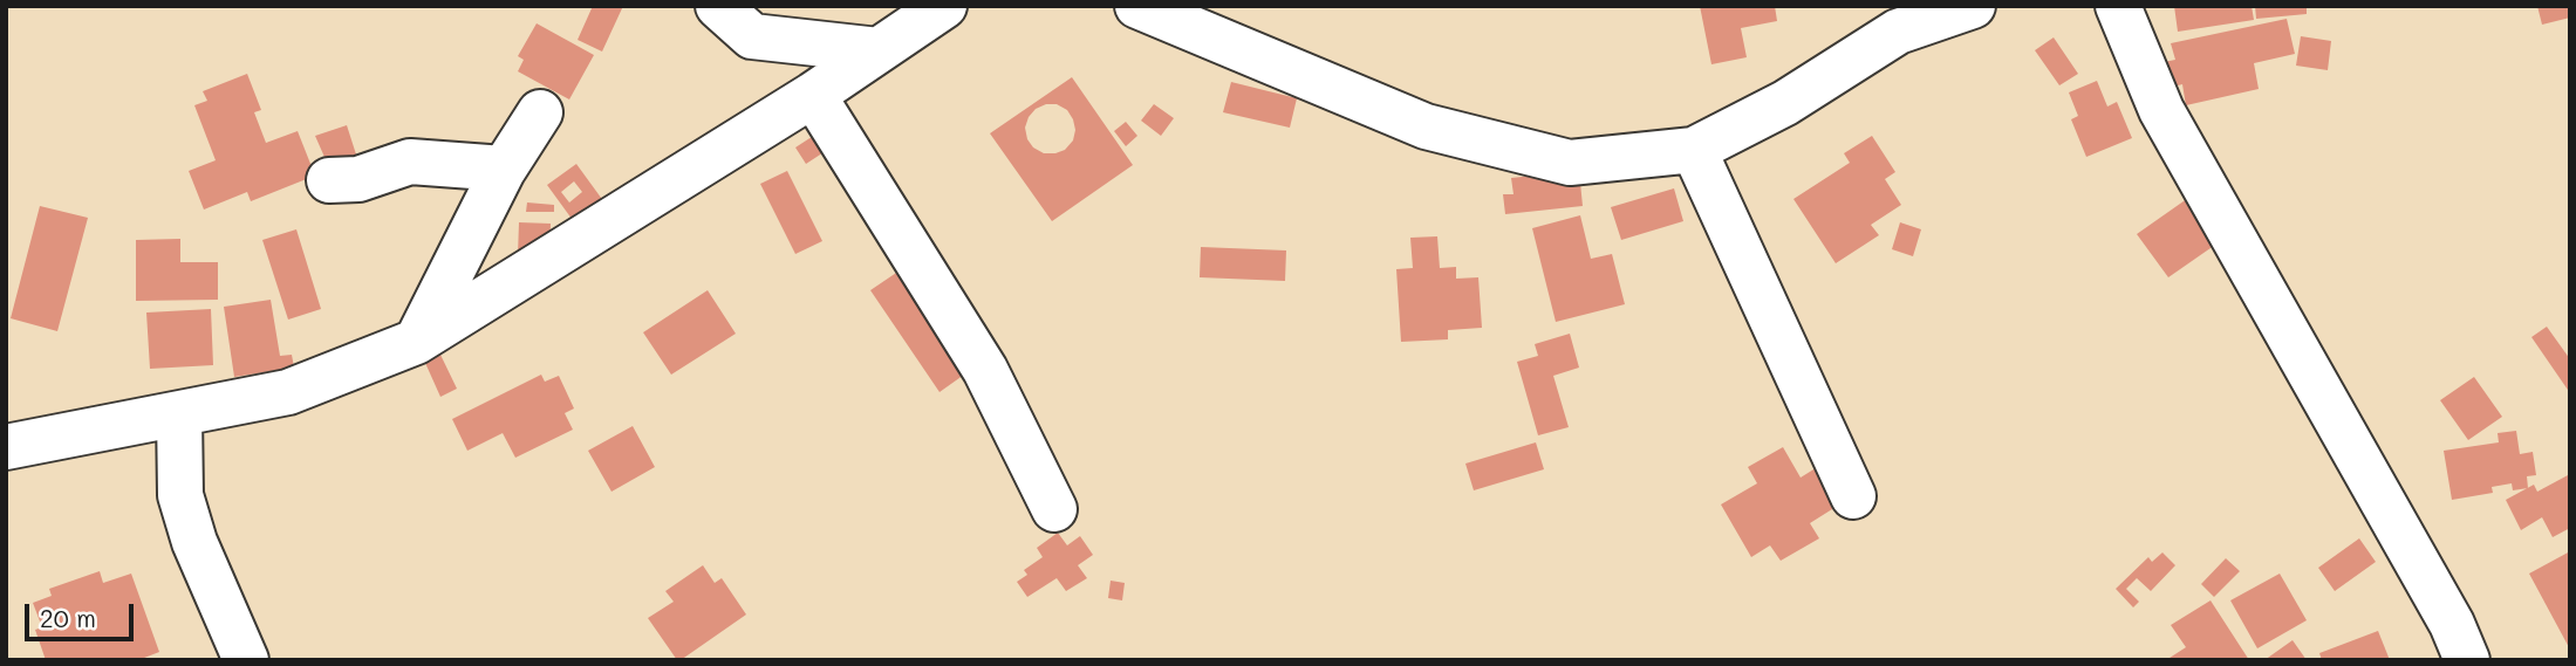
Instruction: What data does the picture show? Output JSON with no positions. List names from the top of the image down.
{
  "scale_bar": "20 m"
}
